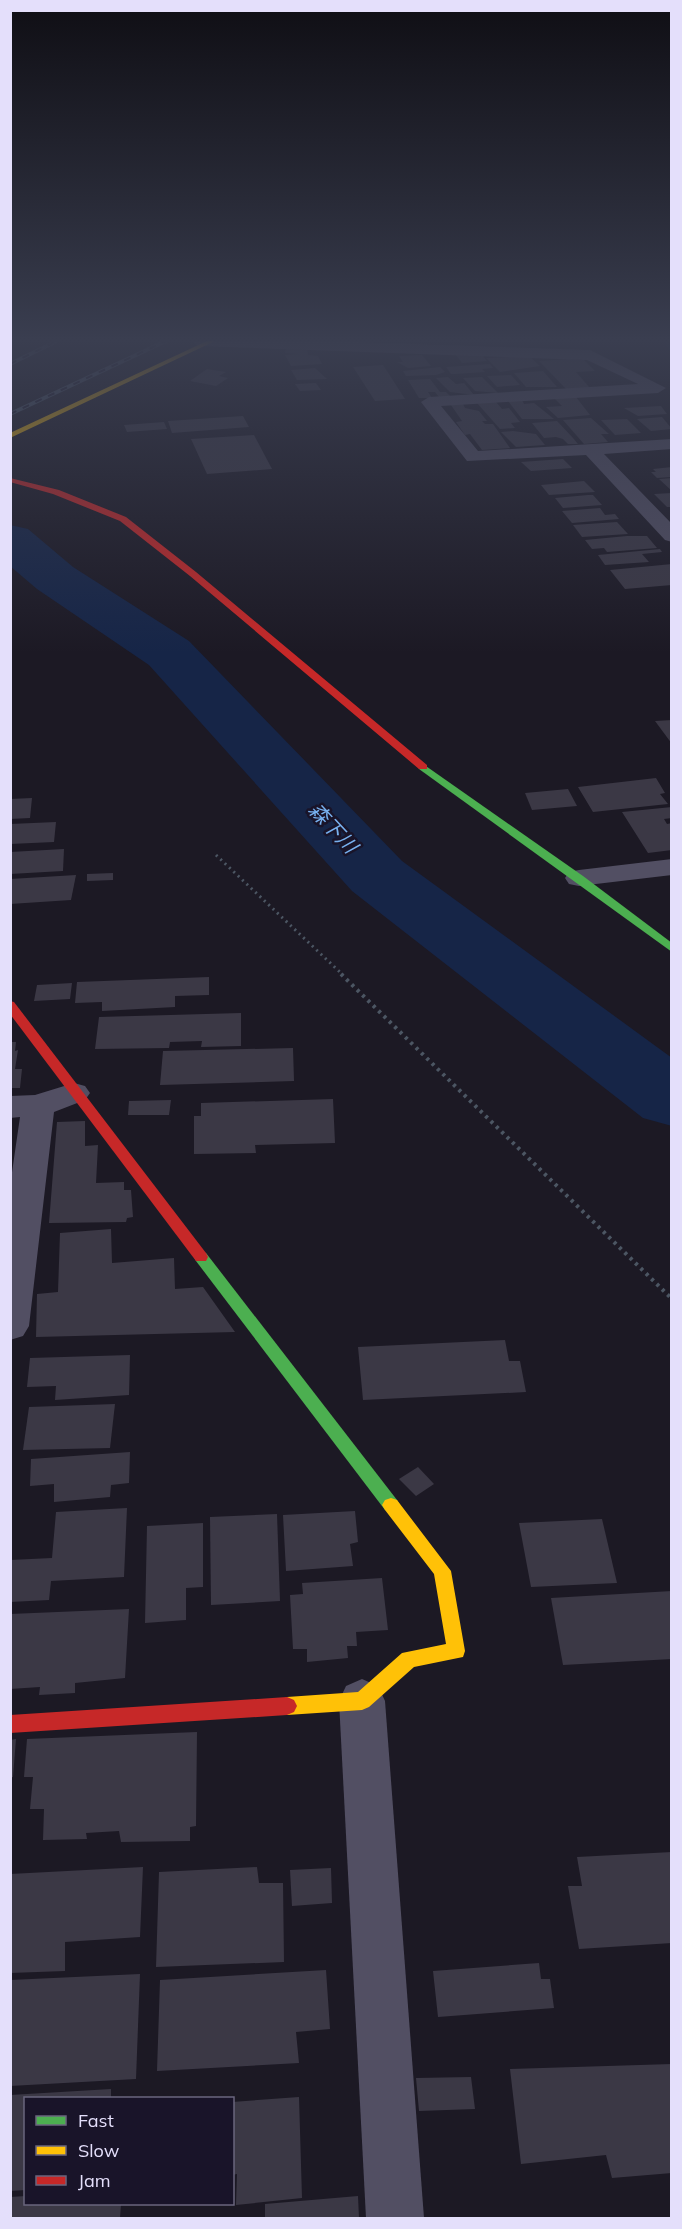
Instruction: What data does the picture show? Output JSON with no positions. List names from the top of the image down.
{
  "water": ["森下川"],
  "legend": ["Fast", "Slow", "Jam"]
}
